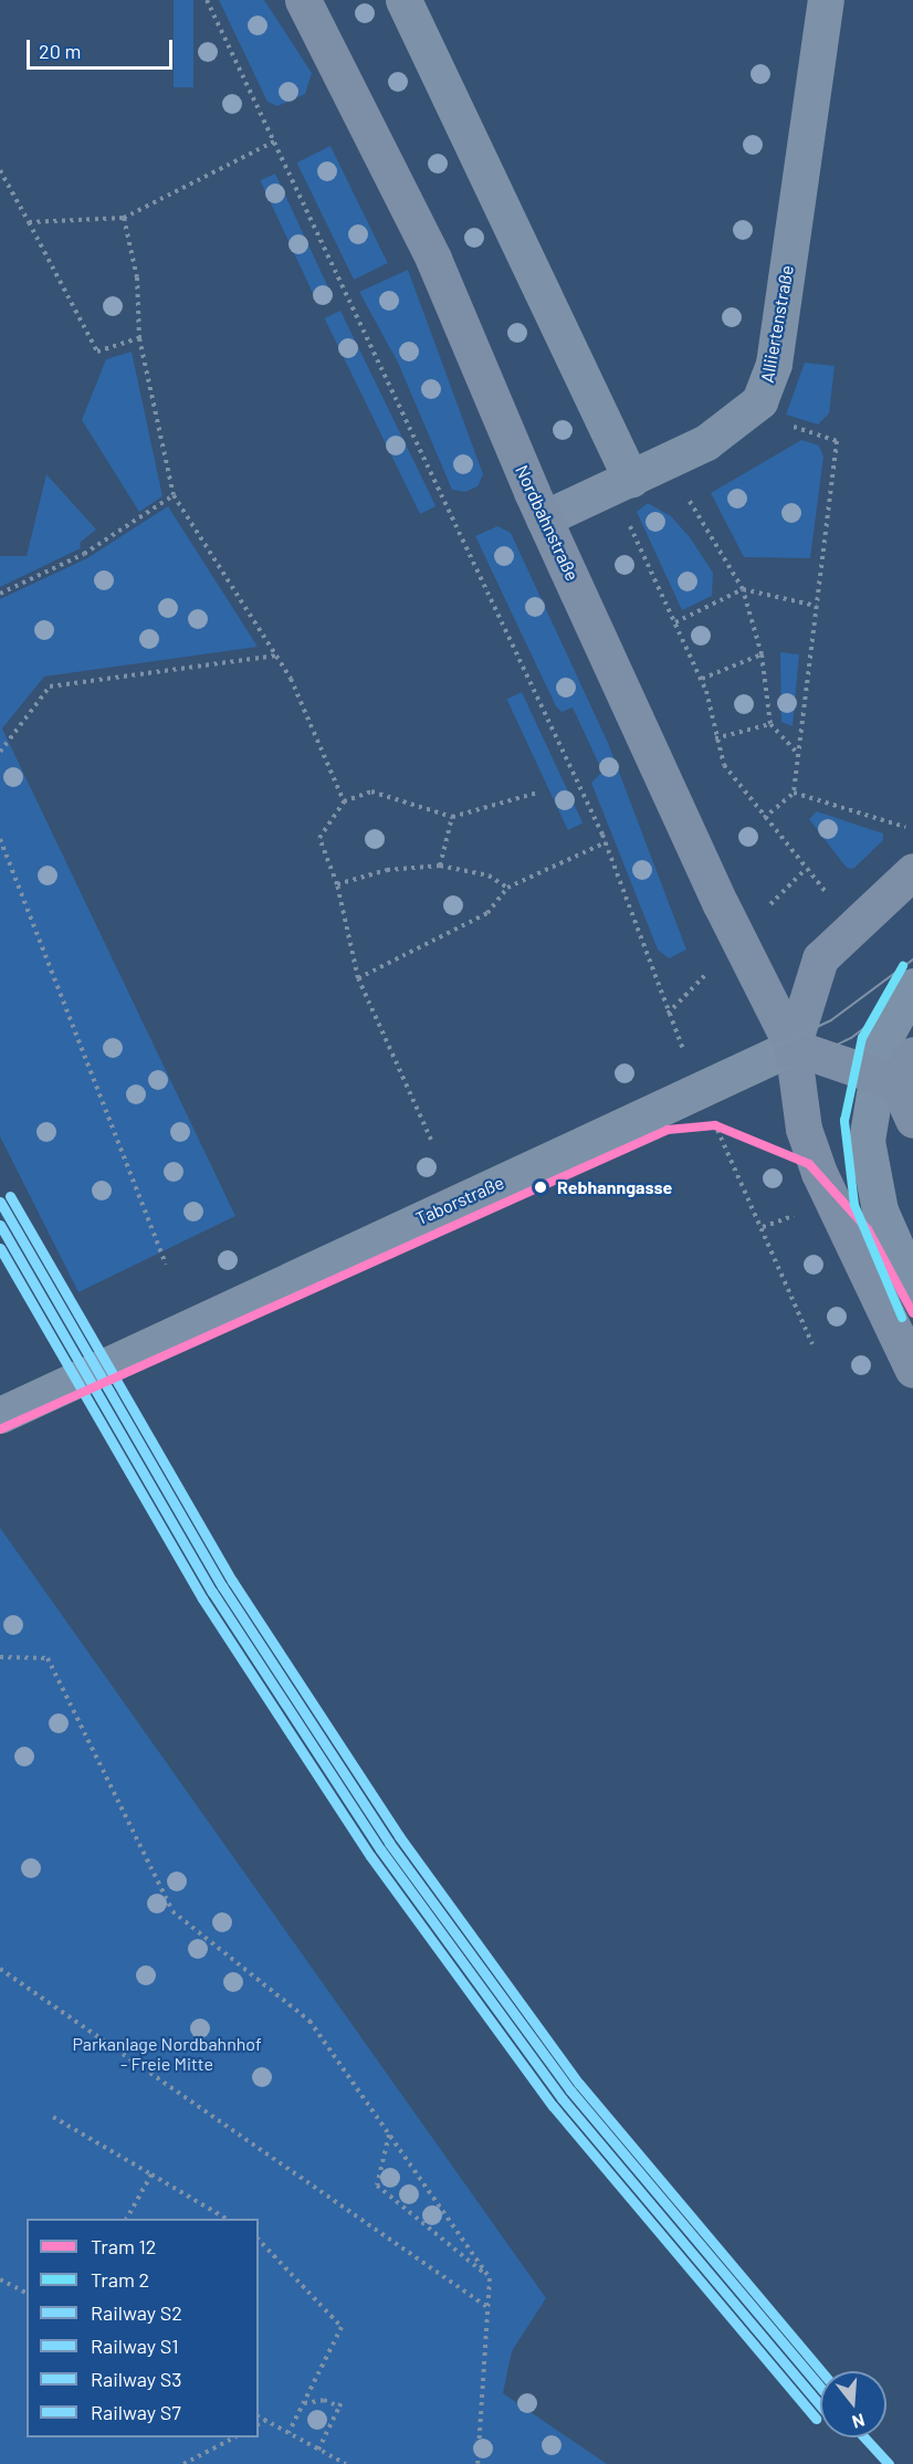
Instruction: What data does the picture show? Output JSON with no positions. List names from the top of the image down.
{
  "streets": {
    "main road": ["Nordbahnstraße"],
    "street": ["Alliiertenstraße", "Taborstraße"]
  },
  "crossings": [
    ["Nordbahnstraße", "Taborstraße"]
  ],
  "parks": ["Parkanlage Nordbahnhof - Freie Mitte"],
  "places": ["Rebhanngasse"],
  "lines": [
    "tram line 2",
    "tram line 12",
    "rail line S3",
    "rail line S2",
    "rail line S1",
    "rail line S7"
  ],
  "legend": [
    "Tram 12",
    "Tram 2",
    "Railway S2",
    "Railway S1",
    "Railway S3",
    "Railway S7"
  ],
  "scale_bar": "20 m",
  "north": "bottom"
}
